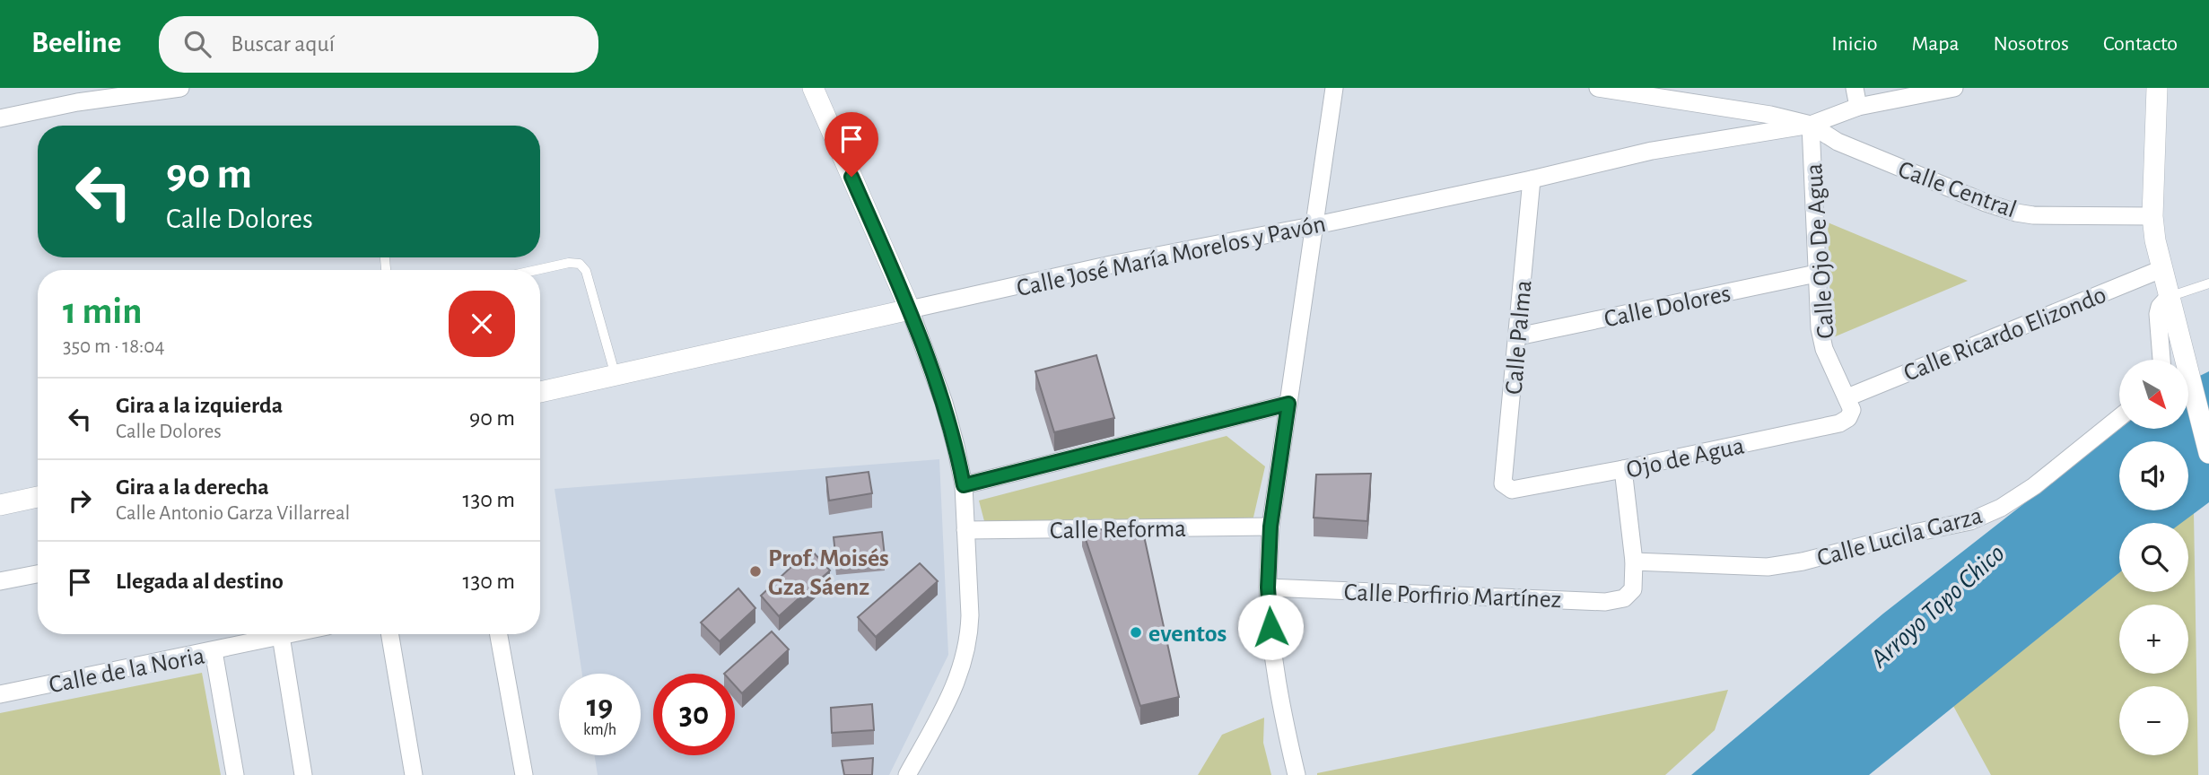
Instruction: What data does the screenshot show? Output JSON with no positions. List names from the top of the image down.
{
  "streets": {
    "street": [
      "Calle Central",
      "Calle Ojo De Agua",
      "Calle José María Morelos y Pavón",
      "Calle Dolores",
      "Calle Ricardo Elizondo",
      "Calle Palma",
      "Ojo de Agua",
      "Calle Reforma",
      "Calle Lucila Garza",
      "Calle Porfirio Martínez",
      "Calle de la Noria"
    ]
  },
  "crossings": [
    ["Calle Central", "Calle Ojo De Agua"],
    ["Calle Central", "Calle José María Morelos y Pavón"],
    ["Calle Ojo De Agua", "Calle José María Morelos y Pavón"],
    ["Calle Ojo De Agua", "Calle Dolores"],
    ["Calle Ojo De Agua", "Calle Ricardo Elizondo"],
    ["Calle Ojo De Agua", "Ojo de Agua"],
    ["Calle José María Morelos y Pavón", "Calle Palma"],
    ["Calle Dolores", "Calle Palma"],
    ["Calle Ricardo Elizondo", "Ojo de Agua"],
    ["Calle Palma", "Ojo de Agua"],
    ["Calle Lucila Garza", "Calle Porfirio Martínez"]
  ],
  "water": ["Arroyo Topo Chico"],
  "places": ["Prof. Moisés Gza Sáenz", "eventos"],
  "north": "bottom right",
  "page": {
    "header": "Beeline",
    "search": "Buscar aquí",
    "nav": [
      "Inicio",
      "Mapa",
      "Nosotros",
      "Contacto"
    ],
    "turn": ["90 m", "Calle Dolores"],
    "heading": ["1 min", "350 m · 18:04"],
    "map_buttons": ["+", "−"],
    "list": [
      {
        "name": "Gira a la izquierda",
        "note": "Calle Dolores",
        "value": "90 m"
      },
      {
        "name": "Gira a la derecha",
        "note": "Calle Antonio Garza Villarreal",
        "value": "130 m"
      },
      {
        "name": "Llegada al destino",
        "value": "130 m"
      }
    ],
    "speed": "19 km/h",
    "limit": "30"
  }
}
